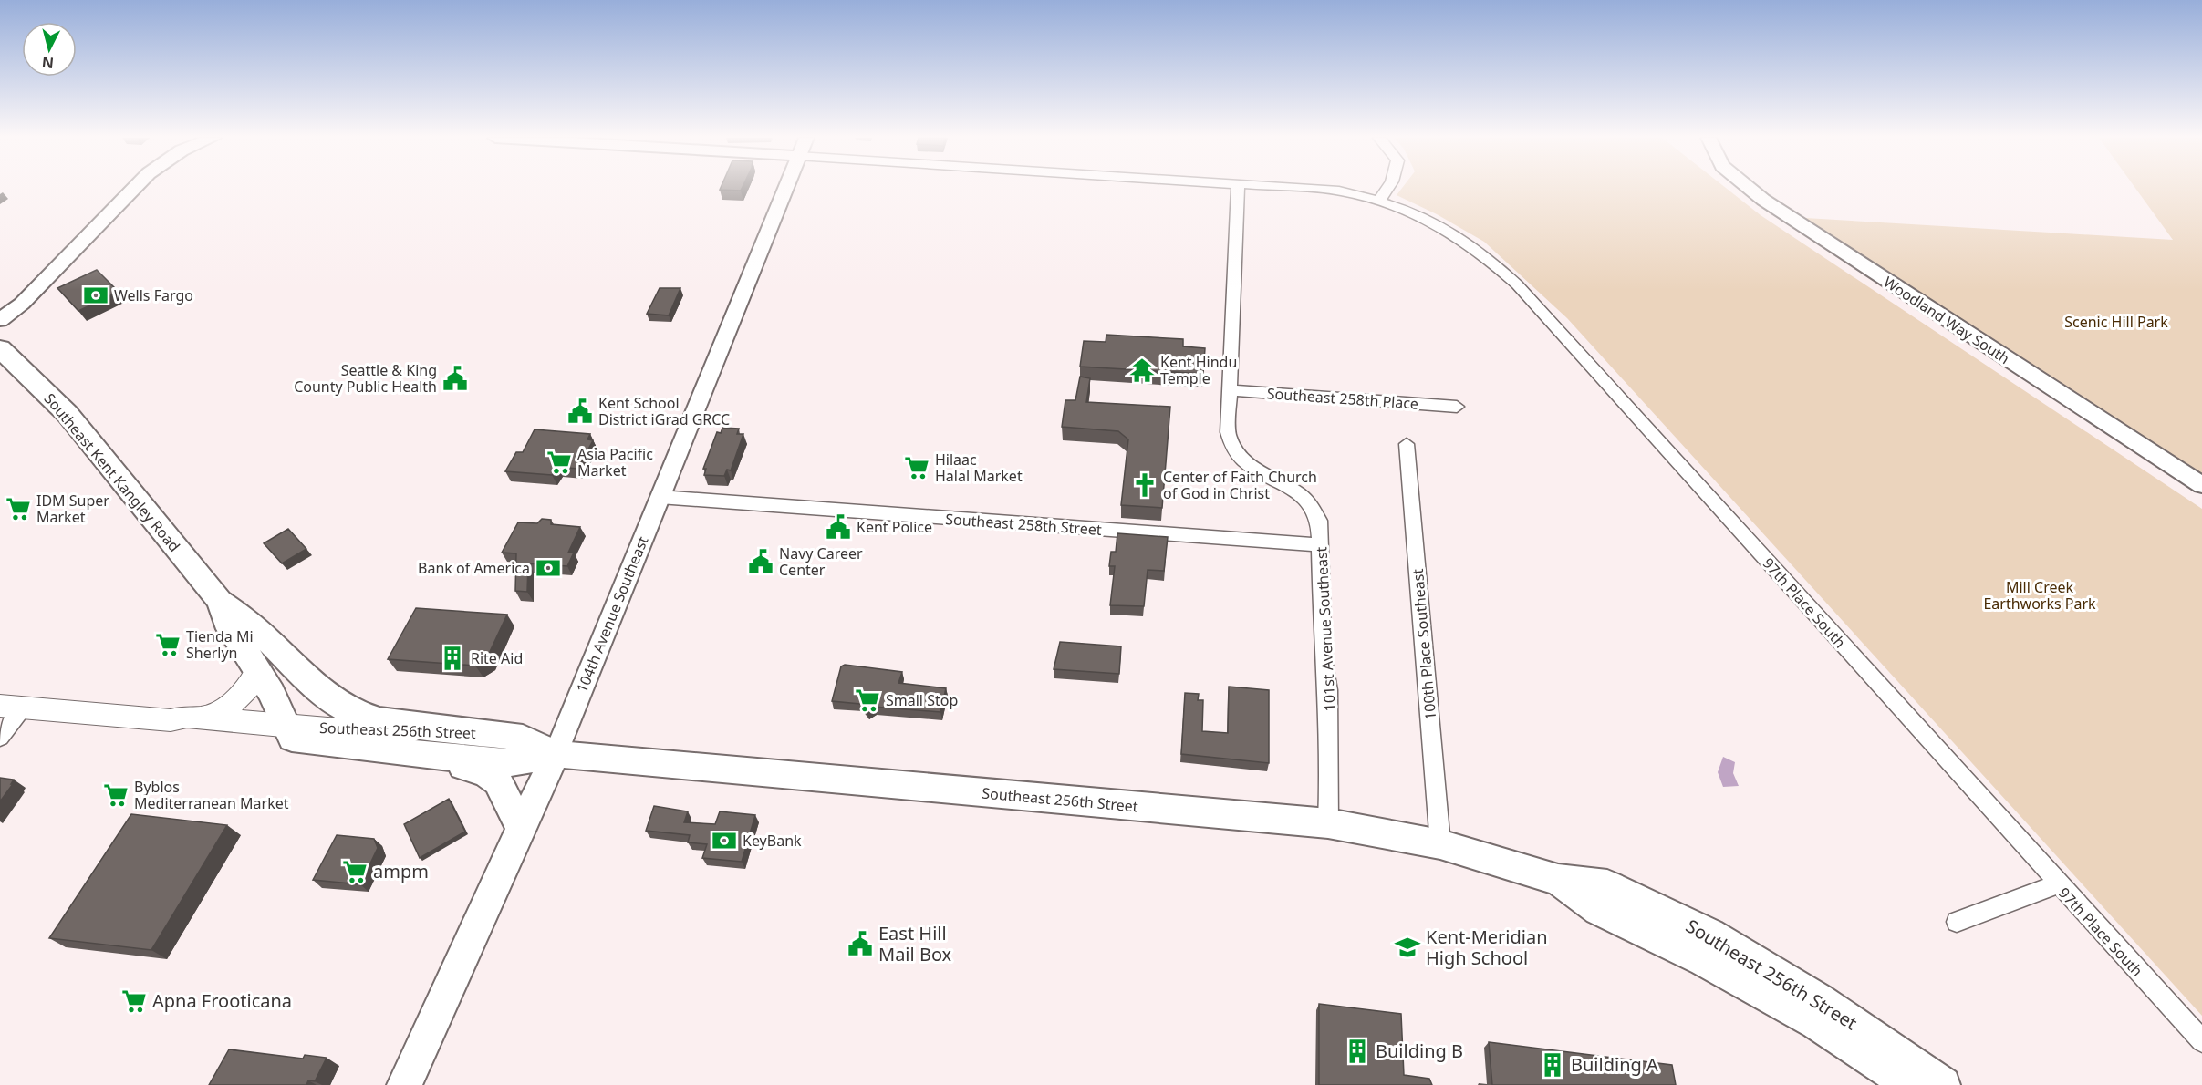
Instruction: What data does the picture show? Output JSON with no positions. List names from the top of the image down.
{
  "streets": {
    "main road": ["Southeast Kent Kangley Road", "104th Avenue Southeast", "Southeast 256th Street"],
    "street": [
      "Woodland Way South",
      "Southeast 258th Place",
      "Southeast 258th Street",
      "97th Place South",
      "101st Avenue Southeast",
      "100th Place Southeast"
    ]
  },
  "crossings": [
    ["Southeast 258th Place", "101st Avenue Southeast"],
    ["Southeast Kent Kangley Road", "Southeast 256th Street"],
    ["Southeast 258th Street", "104th Avenue Southeast"],
    ["Southeast 258th Street", "101st Avenue Southeast"],
    ["104th Avenue Southeast", "Southeast 256th Street"],
    ["101st Avenue Southeast", "Southeast 256th Street"],
    ["100th Place Southeast", "Southeast 256th Street"]
  ],
  "parks": ["Scenic Hill Park", "Mill Creek Earthworks Park"],
  "places": {
    "bank": ["Wells Fargo", "Bank of America", "KeyBank"],
    "temple": ["Kent Hindu Temple"],
    "public building": [
      "Seattle & King County Public Health",
      "Kent School District iGrad GRCC",
      "Kent Police",
      "Navy Career Center",
      "East Hill Mail Box"
    ],
    "supermarket": [
      "Asia Pacific Market",
      "Hilaac Halal Market",
      "IDM Super Market",
      "Tienda Mi Sherlyn",
      "Small Stop",
      "Byblos Mediterranean Market",
      "ampm",
      "Apna Frooticana"
    ],
    "church": ["Center of Faith Church of God in Christ"],
    "building": ["Rite Aid", "Building B", "Building A"],
    "school or university": ["Kent-Meridian High School"]
  },
  "north": "bottom"
}
